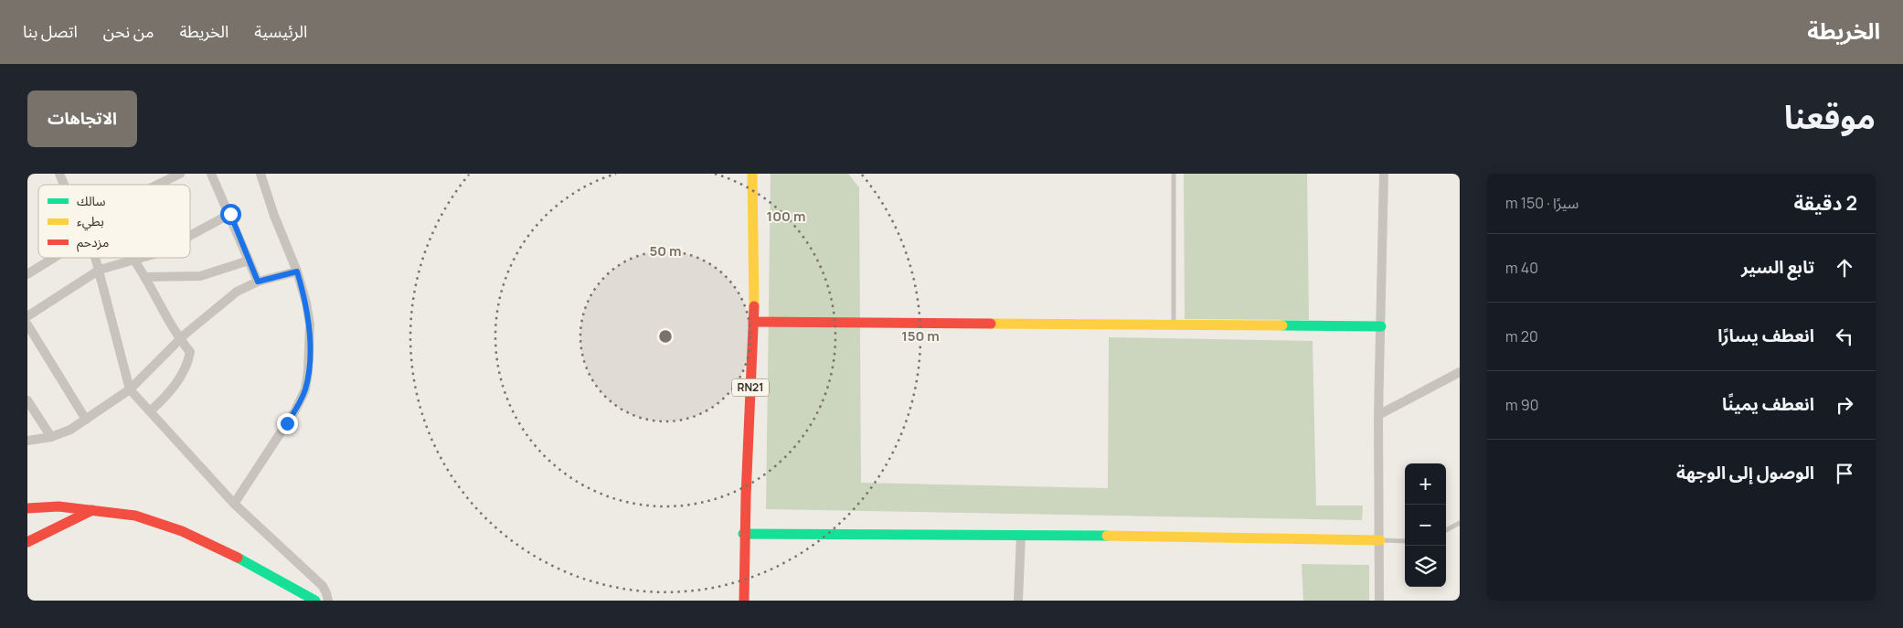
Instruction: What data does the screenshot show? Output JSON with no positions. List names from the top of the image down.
{
  "streets": {
    "street": ["RN21"]
  },
  "legend": ["سالك", "بطيء", "مزدحم"],
  "page": {
    "header": "الخريطة",
    "nav": [
      "الرئيسية",
      "الخريطة",
      "من نحن",
      "اتصل بنا"
    ],
    "title": "موقعنا",
    "buttons": "الاتجاهات",
    "heading": ["2 دقيقة", "سيرًا · 150 m"],
    "list": [
      ["تابع السير", "40 m"],
      ["انعطف يسارًا", "20 m"],
      ["انعطف يمينًا", "90 m"],
      "الوصول إلى الوجهة"
    ],
    "map_buttons": ["+", "−"]
  },
  "rings": ["100 m", "50 m", "150 m"]
}
